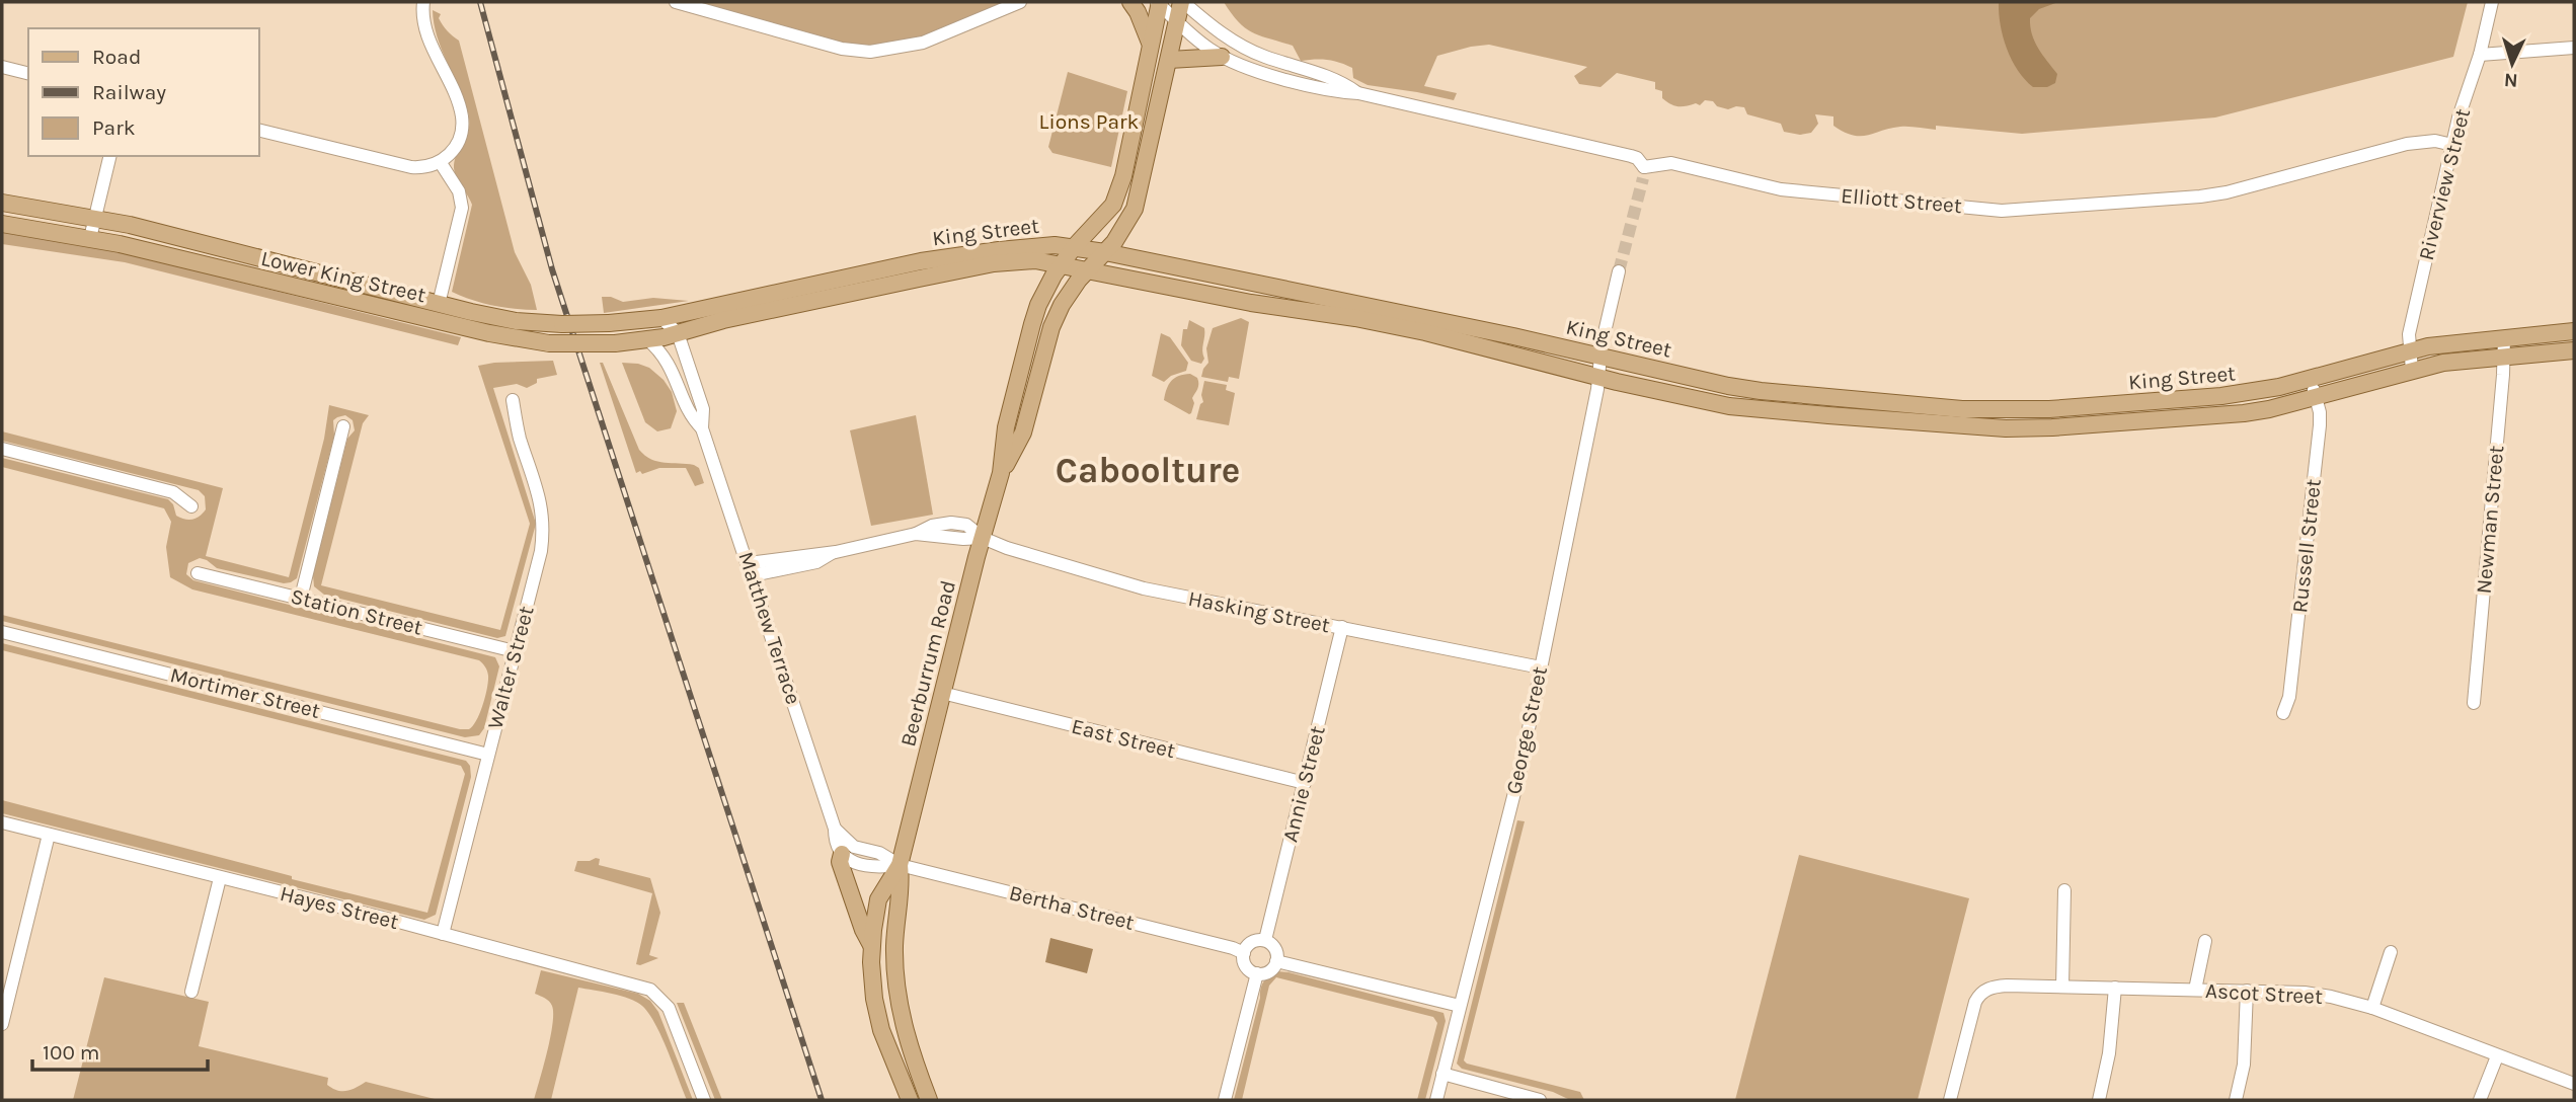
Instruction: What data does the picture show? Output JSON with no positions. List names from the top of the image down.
{
  "streets": {
    "main road": ["King Street", "Lower King Street", "Beerburrum Road"],
    "street": [
      "Riverview Street",
      "Elliott Street",
      "Newman Street",
      "Russell Street",
      "Station Street",
      "Hasking Street",
      "Matthew Terrace",
      "Walter Street",
      "Mortimer Street",
      "George Street",
      "East Street",
      "Annie Street",
      "Hayes Street",
      "Bertha Street",
      "Ascot Street"
    ]
  },
  "crossings": [
    ["Riverview Street", "Elliott Street"],
    ["Riverview Street", "King Street"],
    ["Elliott Street", "Beerburrum Road"],
    ["King Street", "Lower King Street"],
    ["King Street", "Newman Street"],
    ["King Street", "Russell Street"],
    ["King Street", "Matthew Terrace"],
    ["King Street", "Beerburrum Road"],
    ["King Street", "George Street"],
    ["Lower King Street", "Matthew Terrace"],
    ["Station Street", "Walter Street"],
    ["Hasking Street", "Beerburrum Road"],
    ["Hasking Street", "George Street"],
    ["Hasking Street", "Annie Street"],
    ["Beerburrum Road", "East Street"],
    ["Beerburrum Road", "Bertha Street"],
    ["Walter Street", "Mortimer Street"],
    ["Walter Street", "Hayes Street"],
    ["East Street", "Annie Street"],
    ["Annie Street", "Bertha Street"]
  ],
  "districts": ["Caboolture"],
  "parks": ["Lions Park"],
  "legend": ["Road", "Railway", "Park"],
  "scale_bar": "100 m",
  "north": "bottom"
}
